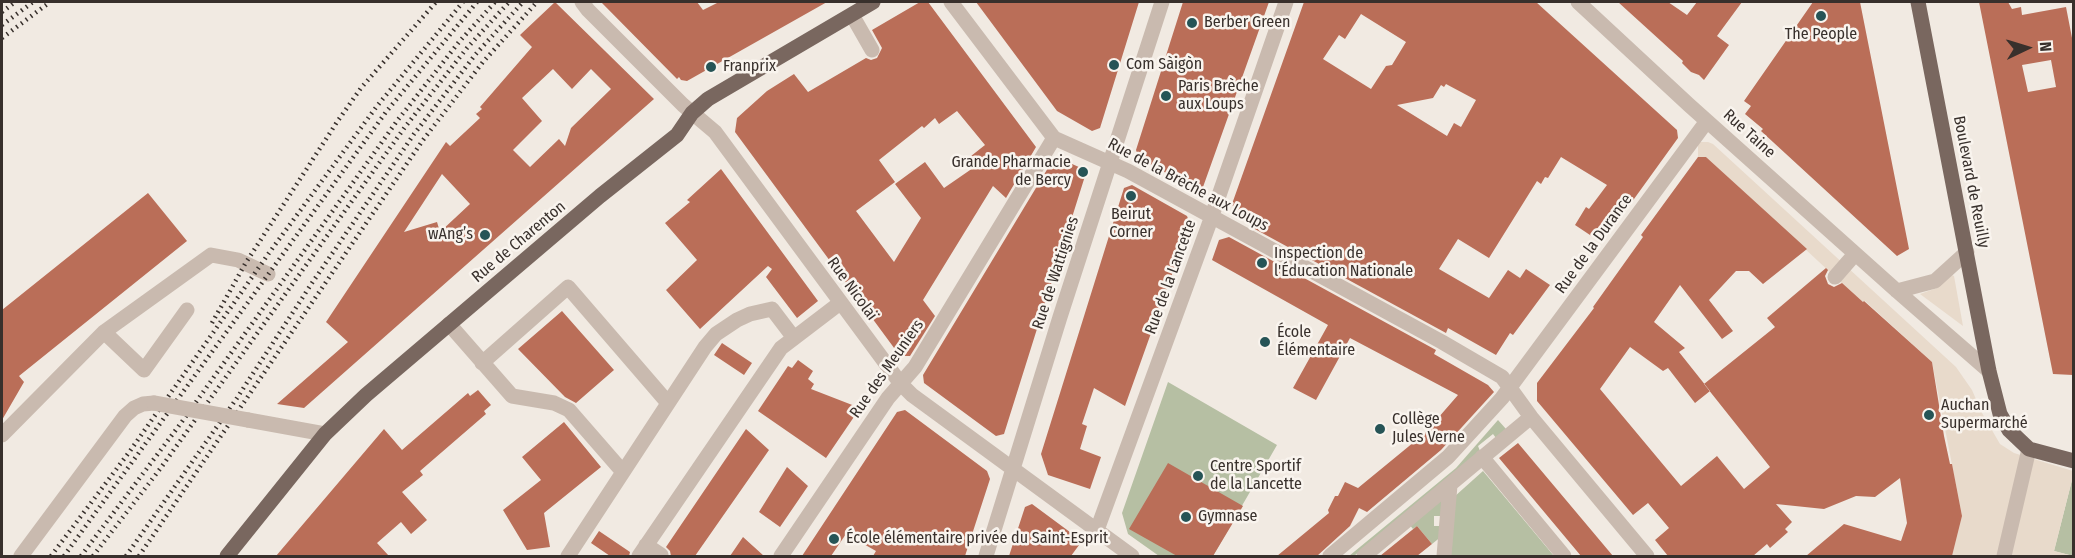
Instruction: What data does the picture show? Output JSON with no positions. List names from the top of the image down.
{
  "streets": {
    "main road": ["Boulevard de Reuilly", "Rue de Charenton"],
    "street": [
      "Rue Taine",
      "Rue de la Brèche aux Loups",
      "Rue de la Durance",
      "Rue de Wattignies",
      "Rue de la Lancette",
      "Rue Nicolaï",
      "Rue des Meuniers"
    ]
  },
  "crossings": [
    ["Rue Taine", "Boulevard de Reuilly"],
    ["Rue Taine", "Rue de la Durance"],
    ["Rue de la Brèche aux Loups", "Rue de la Durance"],
    ["Rue de la Brèche aux Loups", "Rue de Wattignies"],
    ["Rue de la Brèche aux Loups", "Rue de la Lancette"],
    ["Rue de la Brèche aux Loups", "Rue des Meuniers"],
    ["Rue de Charenton", "Rue Nicolaï"],
    ["Rue de Wattignies", "Rue Nicolaï"],
    ["Rue de la Lancette", "Rue Nicolaï"],
    ["Rue Nicolaï", "Rue des Meuniers"]
  ],
  "places": [
    "The People",
    "Berber Green",
    "Com Sàigòn",
    "Franprix",
    "Paris Brèche aux Loups",
    "Grande Pharmacie de Bercy",
    "Beirut Corner",
    "wAng’s",
    "Inspection de l'Éducation Nationale",
    "École Élémentaire",
    "Auchan Supermarché",
    "Collège Jules Verne",
    "Centre Sportif de la Lancette",
    "Gymnase",
    "École élémentaire privée du Saint-Esprit"
  ],
  "north": "right"
}
